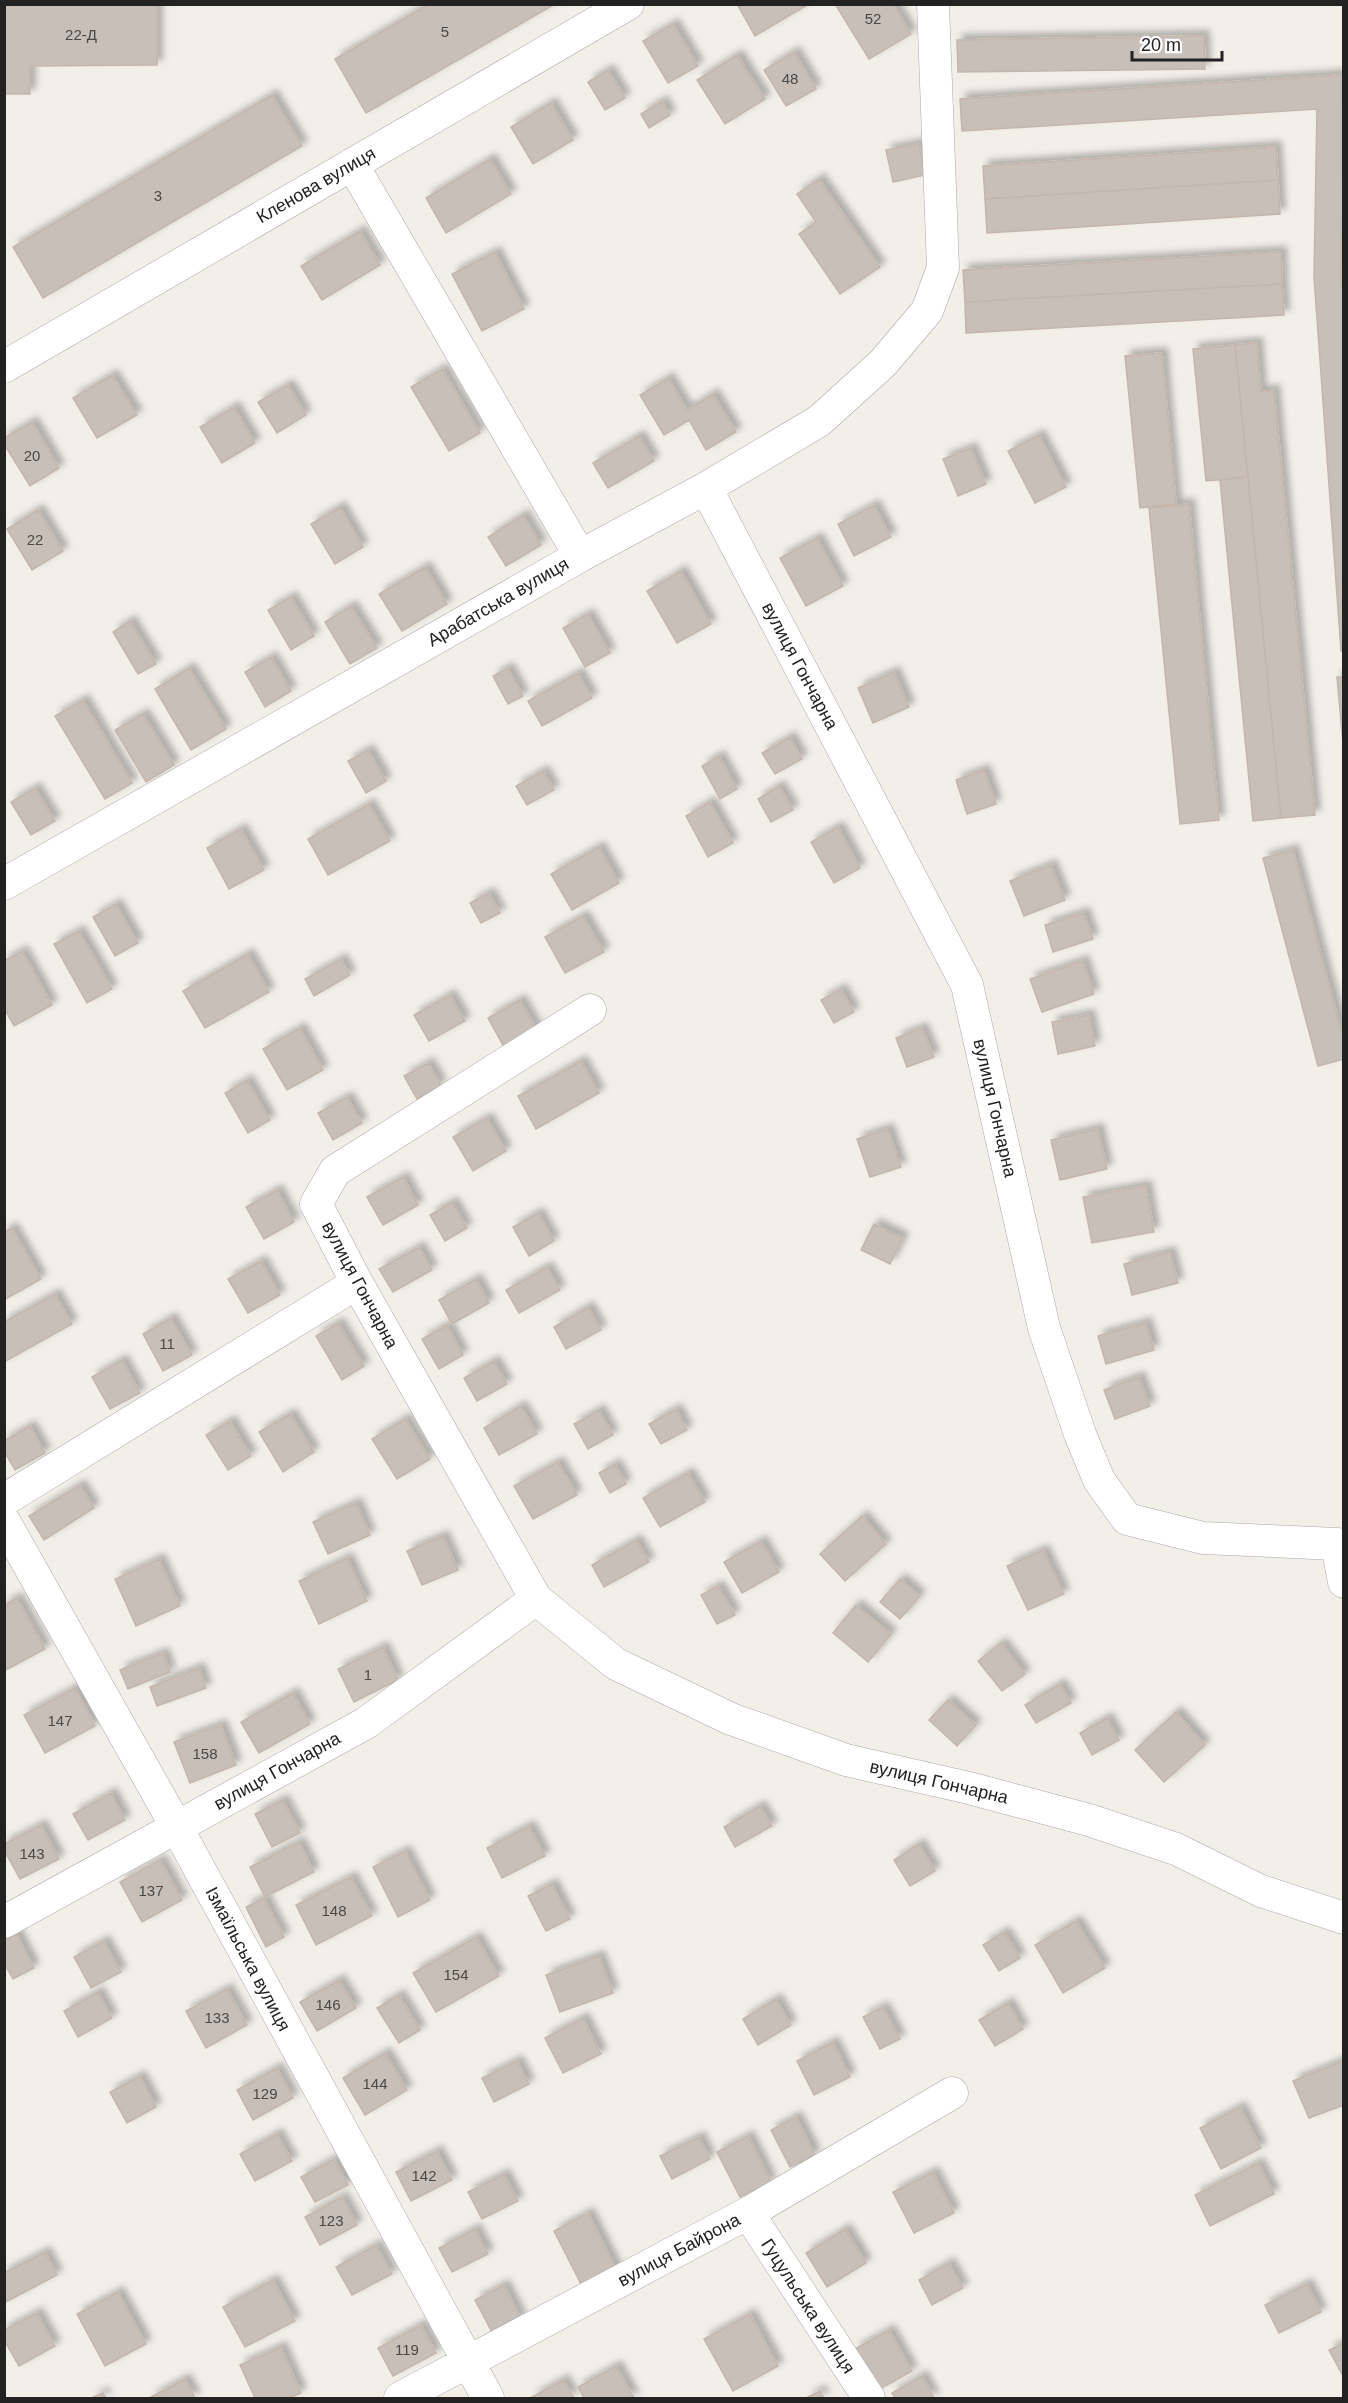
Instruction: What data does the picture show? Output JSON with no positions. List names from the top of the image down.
{
  "streets": {
    "street": [
      "Кленова вулиця",
      "Арабатська вулиця",
      "вулиця Гончарна",
      "Ізмаїльська вулиця",
      "вулиця Байрона",
      "Гуцульська вулиця"
    ]
  },
  "crossings": [
    ["Арабатська вулиця", "вулиця Гончарна"],
    ["вулиця Гончарна", "Ізмаїльська вулиця"],
    ["Ізмаїльська вулиця", "вулиця Байрона"],
    ["вулиця Байрона", "Гуцульська вулиця"]
  ],
  "house_numbers": [
    "52",
    "5",
    "22-Д",
    "48",
    "3",
    "20",
    "22",
    "11",
    "1",
    "147",
    "158",
    "143",
    "137",
    "148",
    "154",
    "146",
    "133",
    "144",
    "129",
    "142",
    "123",
    "119"
  ],
  "scale_bar": "20 m"
}
